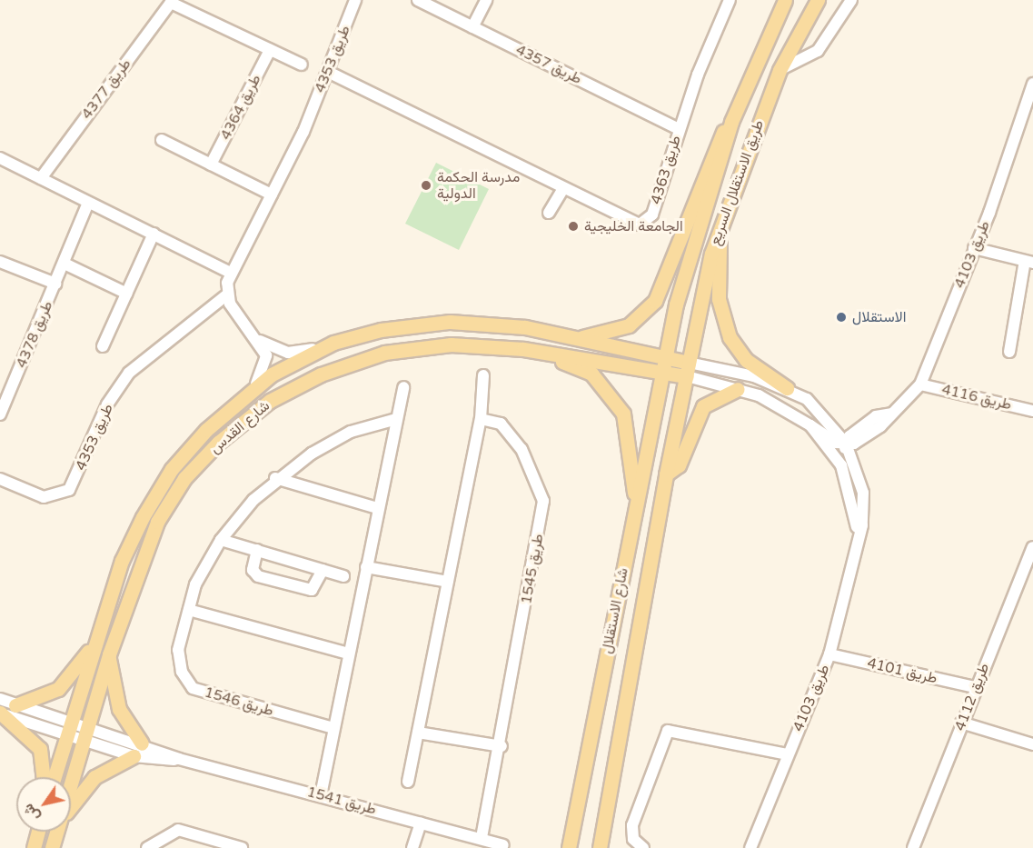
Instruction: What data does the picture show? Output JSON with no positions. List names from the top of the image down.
{
  "streets": {
    "main road": ["طريق الاستقلال السريع", "شارع القدس", "شارع الاستقلال"],
    "street": [
      "طريق 4353",
      "طريق 4357",
      "طريق 4377",
      "طريق 4364",
      "طريق 4363",
      "طريق 4103",
      "طريق 4378",
      "طريق 4116",
      "طريق 1545",
      "طريق 4101",
      "طريق 4112",
      "طريق 1546",
      "طريق 1541"
    ]
  },
  "crossings": [
    ["طريق 4353", "طريق 4363"],
    ["طريق 4357", "طريق 4363"],
    ["طريق الاستقلال السريع", "طريق 4103"],
    ["طريق الاستقلال السريع", "شارع القدس"],
    ["طريق الاستقلال السريع", "شارع الاستقلال"],
    ["طريق 4103", "طريق 4116"],
    ["طريق 4103", "شارع القدس"],
    ["طريق 4103", "شارع الاستقلال"],
    ["طريق 4103", "طريق 4101"],
    ["شارع القدس", "شارع الاستقلال"],
    ["شارع القدس", "طريق 1541"],
    ["طريق 1545", "طريق 1541"],
    ["طريق 4101", "طريق 4112"]
  ],
  "places": ["مدرسة الحكمة الدولية", "الجامعة الخليجية", "الاستقلال"],
  "north": "bottom left"
}
